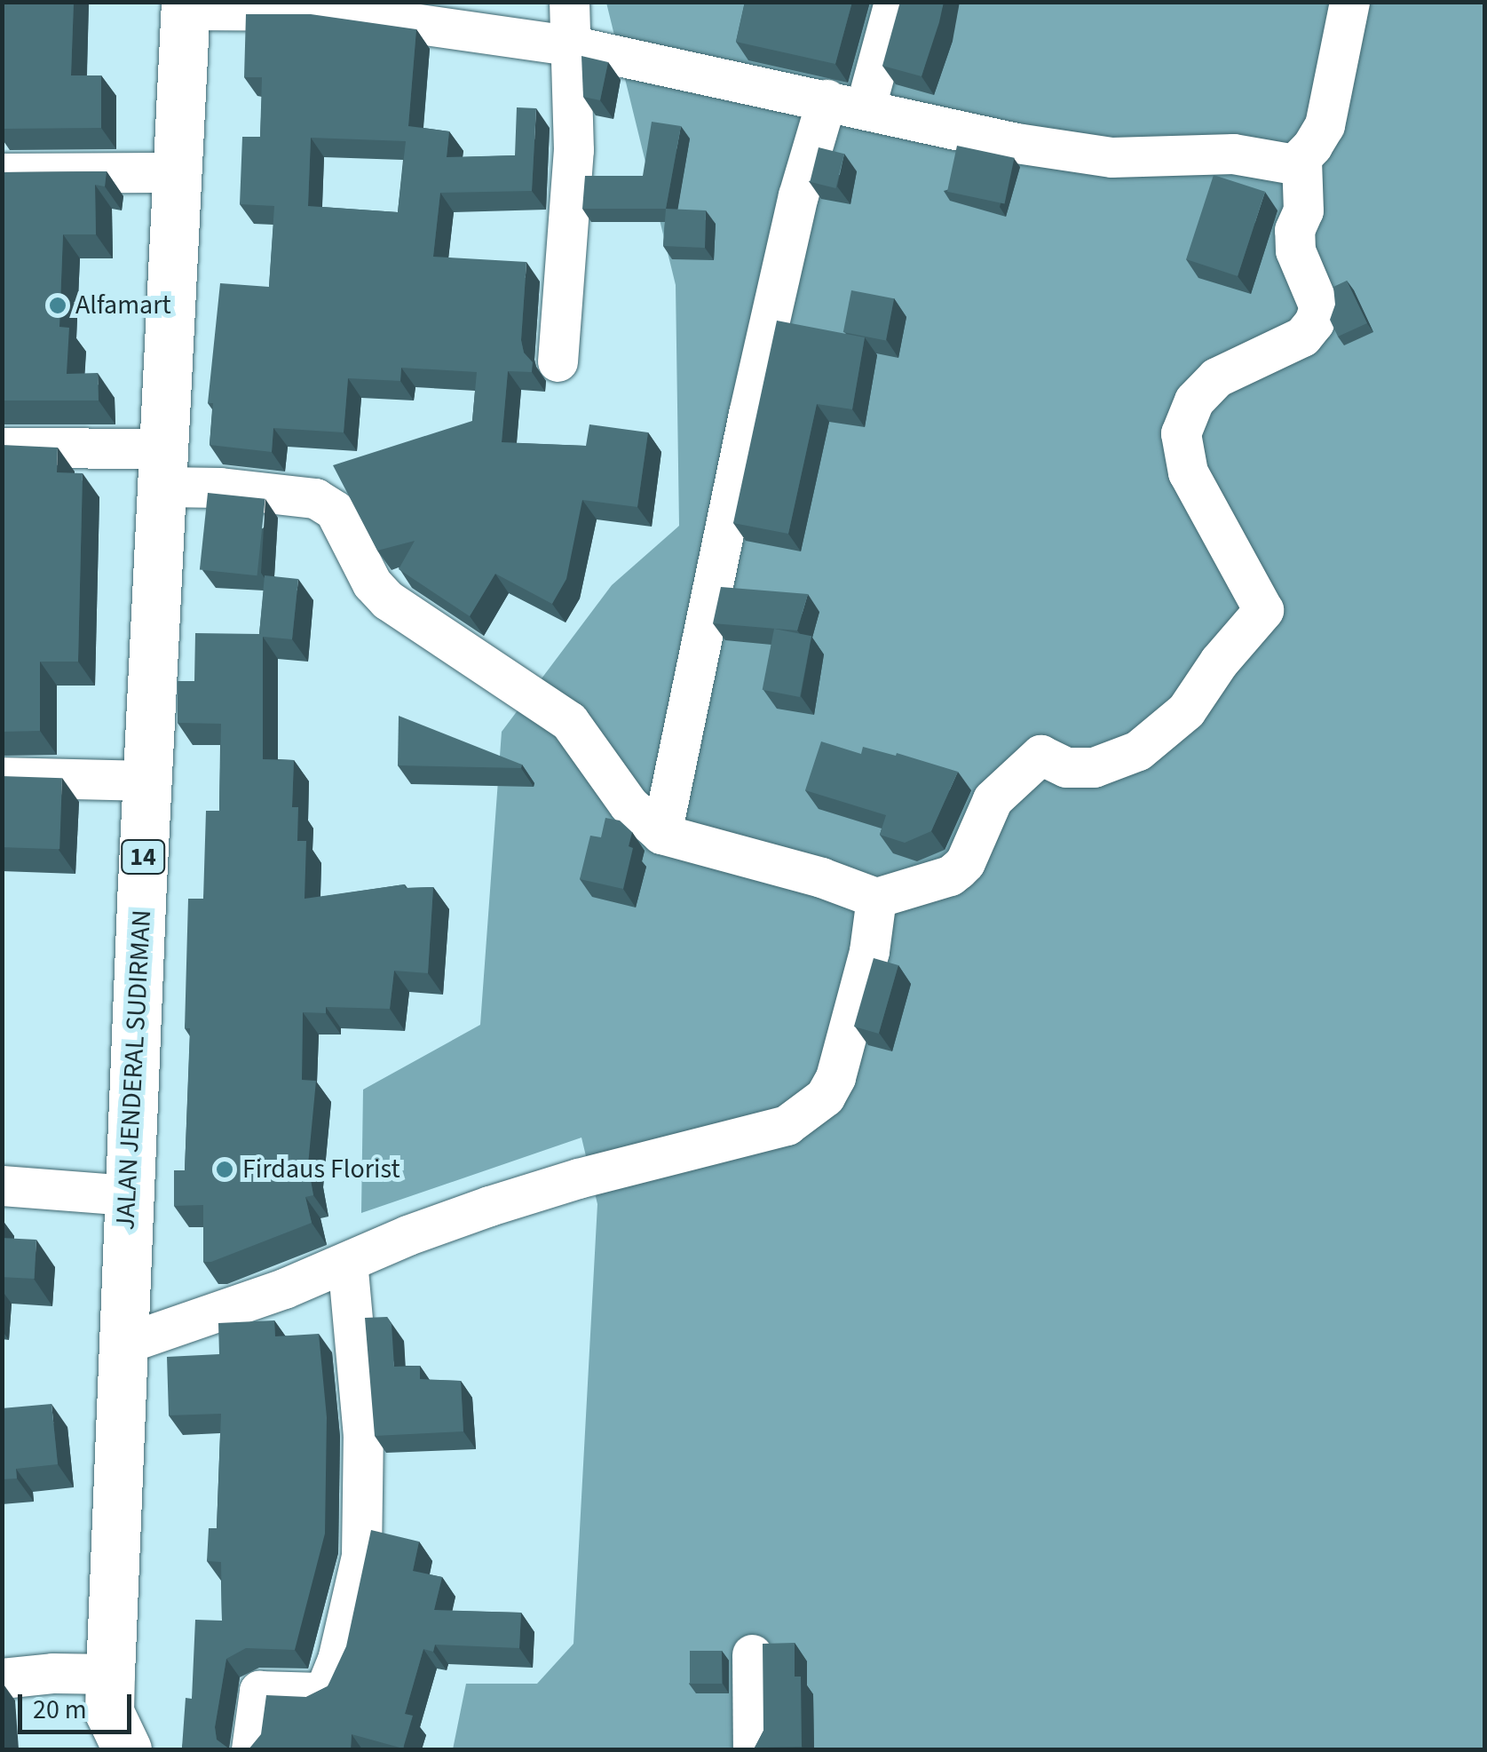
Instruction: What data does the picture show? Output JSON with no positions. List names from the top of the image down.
{
  "streets": {
    "highway": ["14", "JALAN JENDERAL SUDIRMAN"]
  },
  "places": ["Alfamart", "Firdaus Florist"],
  "scale_bar": "20 m"
}
